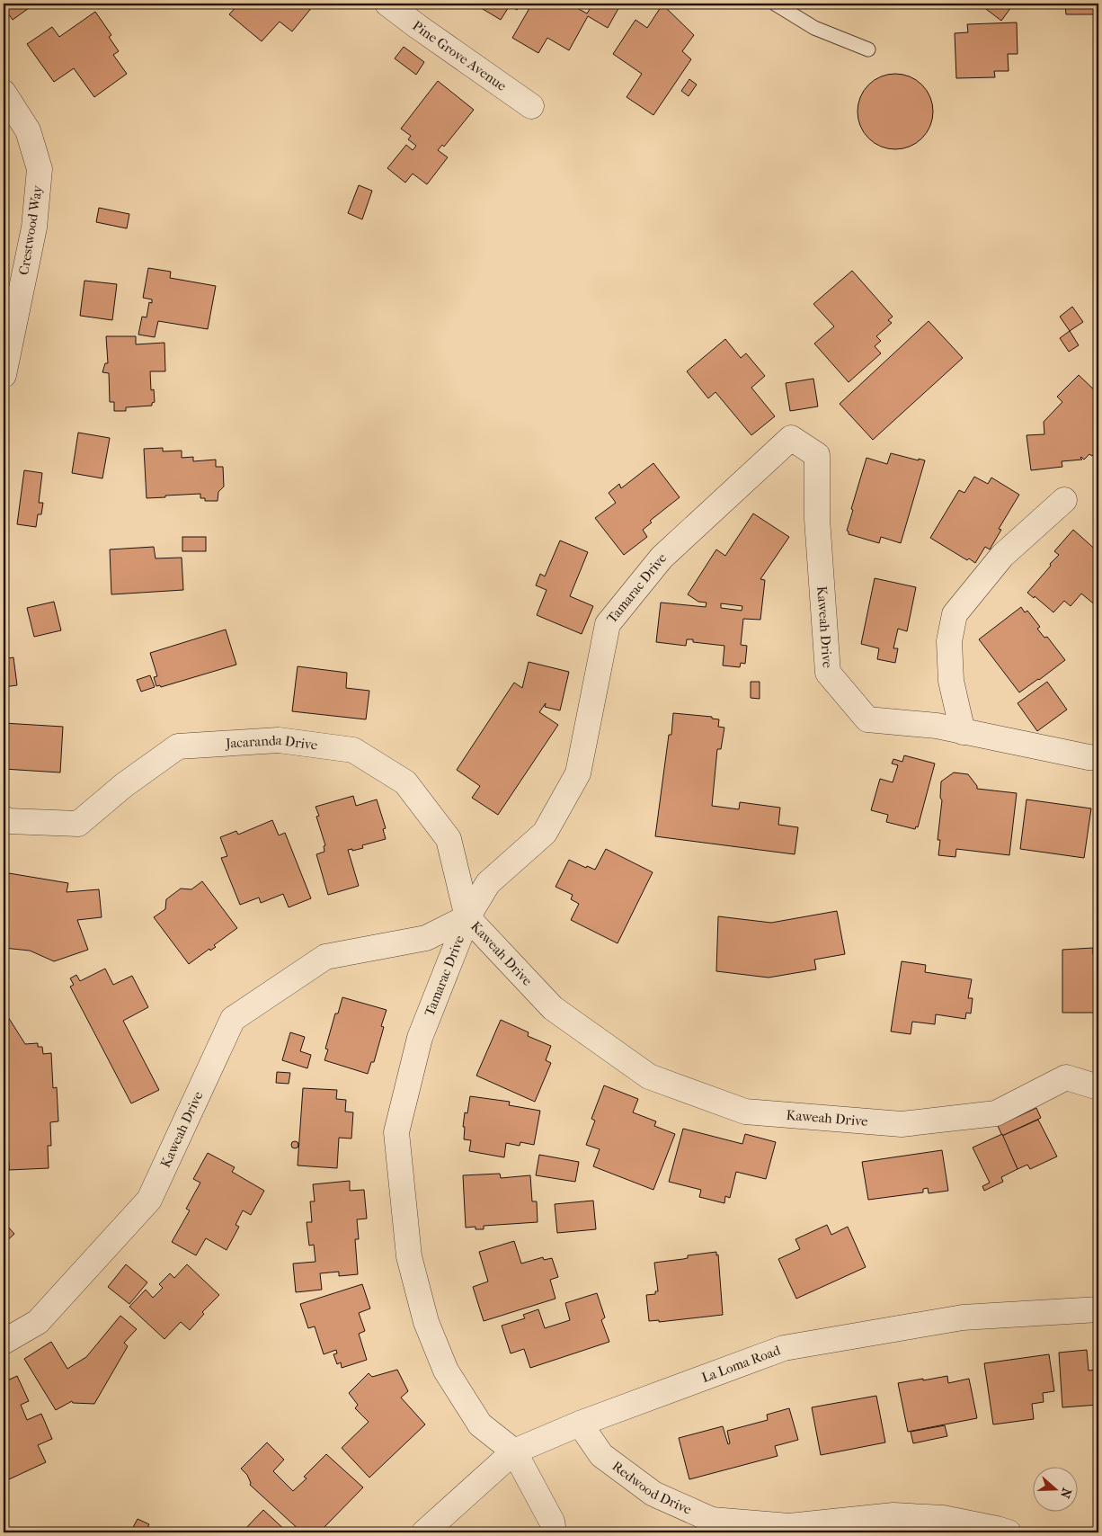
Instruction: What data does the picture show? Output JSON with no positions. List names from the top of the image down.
{
  "streets": {
    "street": [
      "Pine Grove Avenue",
      "Crestwood Way",
      "Tamarac Drive",
      "Kaweah Drive",
      "Jacaranda Drive",
      "La Loma Road",
      "Redwood Drive"
    ]
  },
  "crossings": [
    ["Tamarac Drive", "Kaweah Drive"],
    ["Tamarac Drive", "Jacaranda Drive"],
    ["Tamarac Drive", "La Loma Road"],
    ["Kaweah Drive", "Jacaranda Drive"],
    ["La Loma Road", "Redwood Drive"]
  ],
  "north": "right"
}
